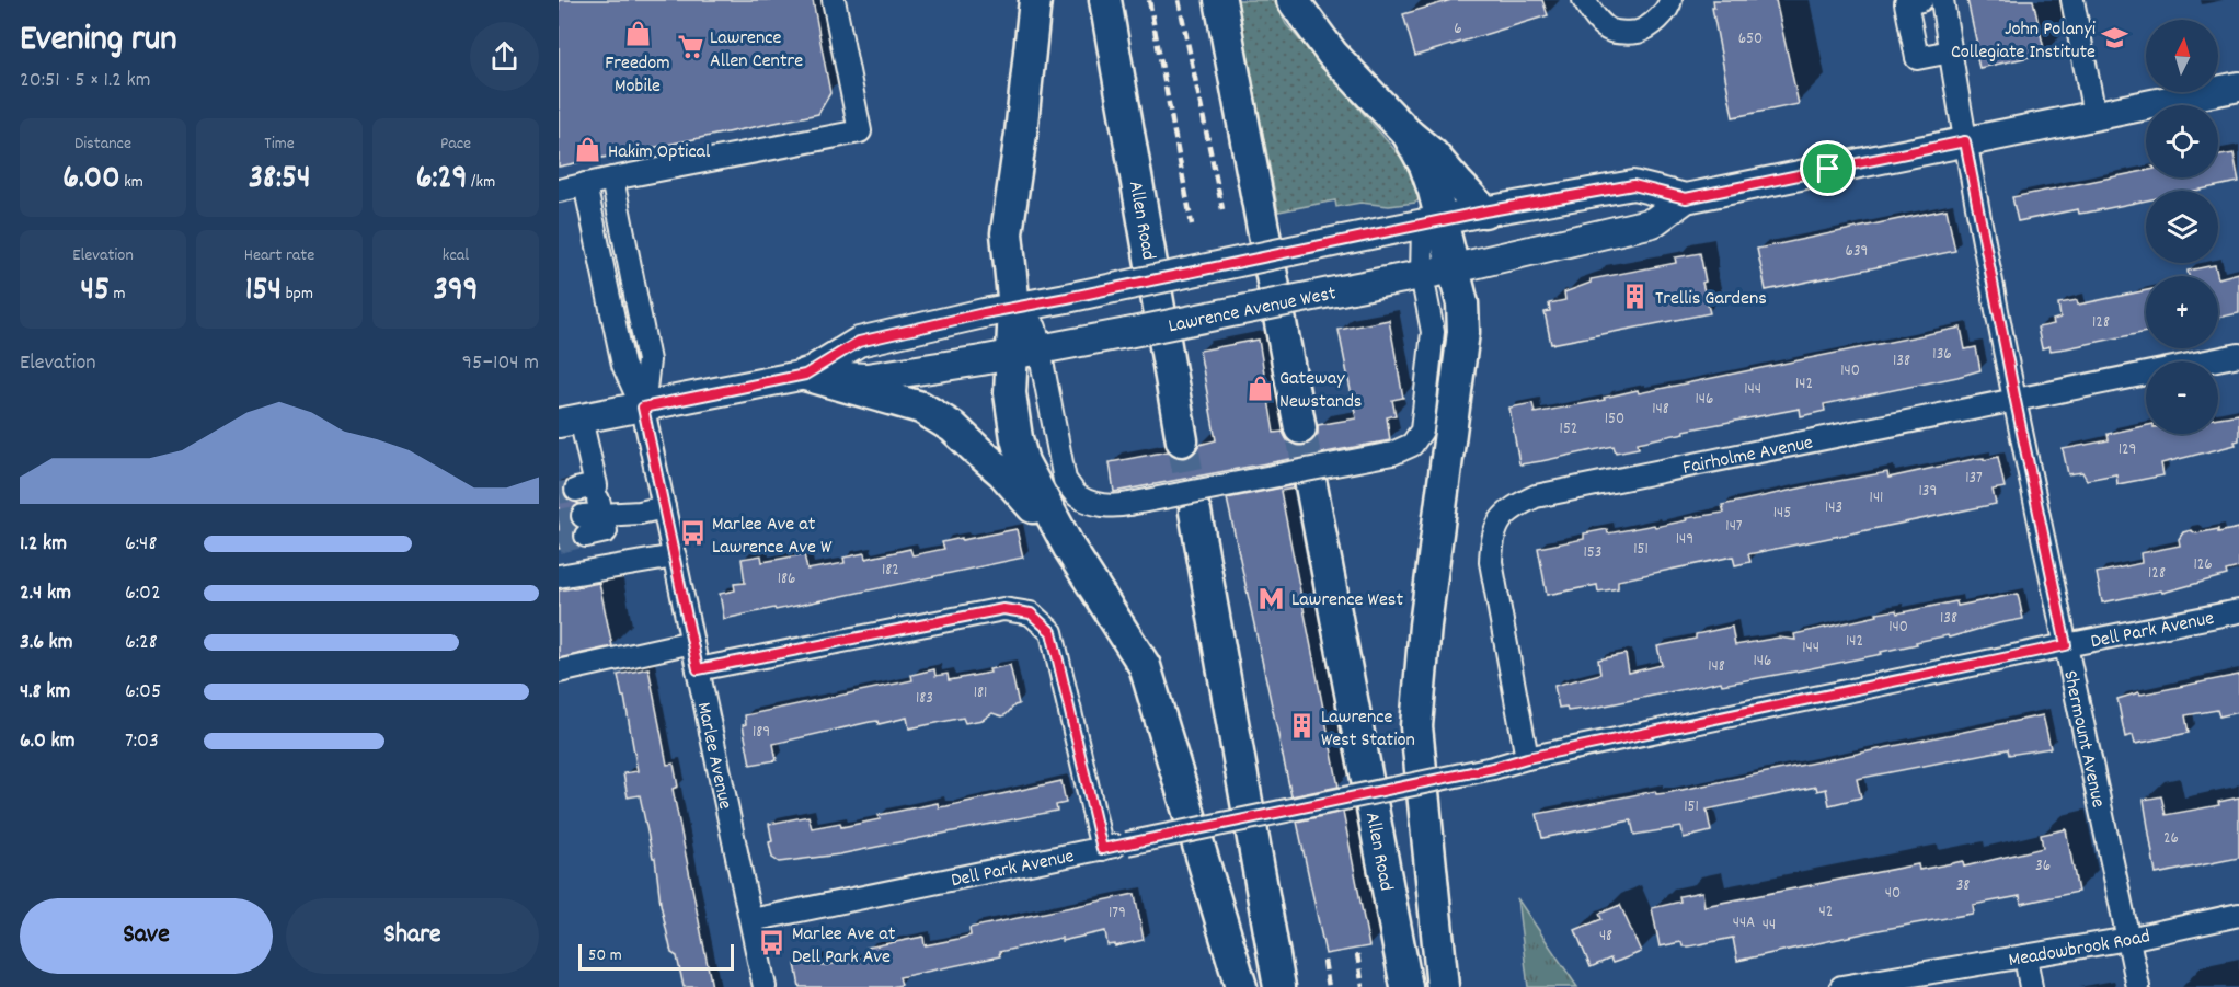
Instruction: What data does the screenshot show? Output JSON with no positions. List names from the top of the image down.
{
  "streets": {
    "highway": ["Allen Road"],
    "main road": ["Lawrence Avenue West"],
    "street": [
      "Fairholme Avenue",
      "Dell Park Avenue",
      "Shermount Avenue",
      "Marlee Avenue",
      "Meadowbrook Road"
    ]
  },
  "crossings": [
    ["Lawrence Avenue West", "Shermount Avenue"],
    ["Lawrence Avenue West", "Marlee Avenue"],
    ["Fairholme Avenue", "Dell Park Avenue"],
    ["Fairholme Avenue", "Shermount Avenue"],
    ["Dell Park Avenue", "Shermount Avenue"],
    ["Dell Park Avenue", "Marlee Avenue"],
    ["Shermount Avenue", "Meadowbrook Road"]
  ],
  "places": {
    "shop": ["Freedom Mobile", "Hakim Optical", "Gateway Newstands"],
    "school or university": ["John Polanyi Collegiate Institute"],
    "supermarket": ["Lawrence Allen Centre"],
    "building": ["Trellis Gardens", "Lawrence West Station"],
    "bus stop": ["Marlee Ave at Lawrence Ave W", "Marlee Ave at Dell Park Ave"],
    "metro station": ["Lawrence West"]
  },
  "house_numbers": [
    "6",
    "650",
    "639",
    "128",
    "136",
    "138",
    "140",
    "142",
    "144",
    "146",
    "148",
    "150",
    "152",
    "129",
    "137",
    "139",
    "141",
    "143",
    "145",
    "147",
    "149",
    "151",
    "153",
    "126",
    "182",
    "128",
    "186",
    "138",
    "140",
    "142",
    "144",
    "146",
    "148",
    "181",
    "183",
    "189",
    "151",
    "26",
    "36",
    "38",
    "40",
    "42",
    "179",
    "44A",
    "44",
    "48"
  ],
  "scale_bar": "50 m",
  "north": "top",
  "page": {
    "heading": ["Evening run", "20:51 · 5 × 1.2 km"],
    "map_buttons": ["+", "−"],
    "stats": [
      ["Distance", "6.00 km"],
      ["Time", "38:54"],
      ["Pace", "6:29 /km"],
      ["Elevation", "45 m"],
      ["Heart rate", "154 bpm"],
      ["kcal", "399"]
    ],
    "chart": ["Elevation", "95–104 m"],
    "list": [
      {
        "name": "1.2 km",
        "note": "6:48"
      },
      {
        "name": "2.4 km",
        "note": "6:02"
      },
      {
        "name": "3.6 km",
        "note": "6:28"
      },
      {
        "name": "4.8 km",
        "note": "6:05"
      },
      {
        "name": "6.0 km",
        "note": "7:03"
      }
    ],
    "buttons": ["Save", "Share"],
    "scale": "50 m"
  }
}
